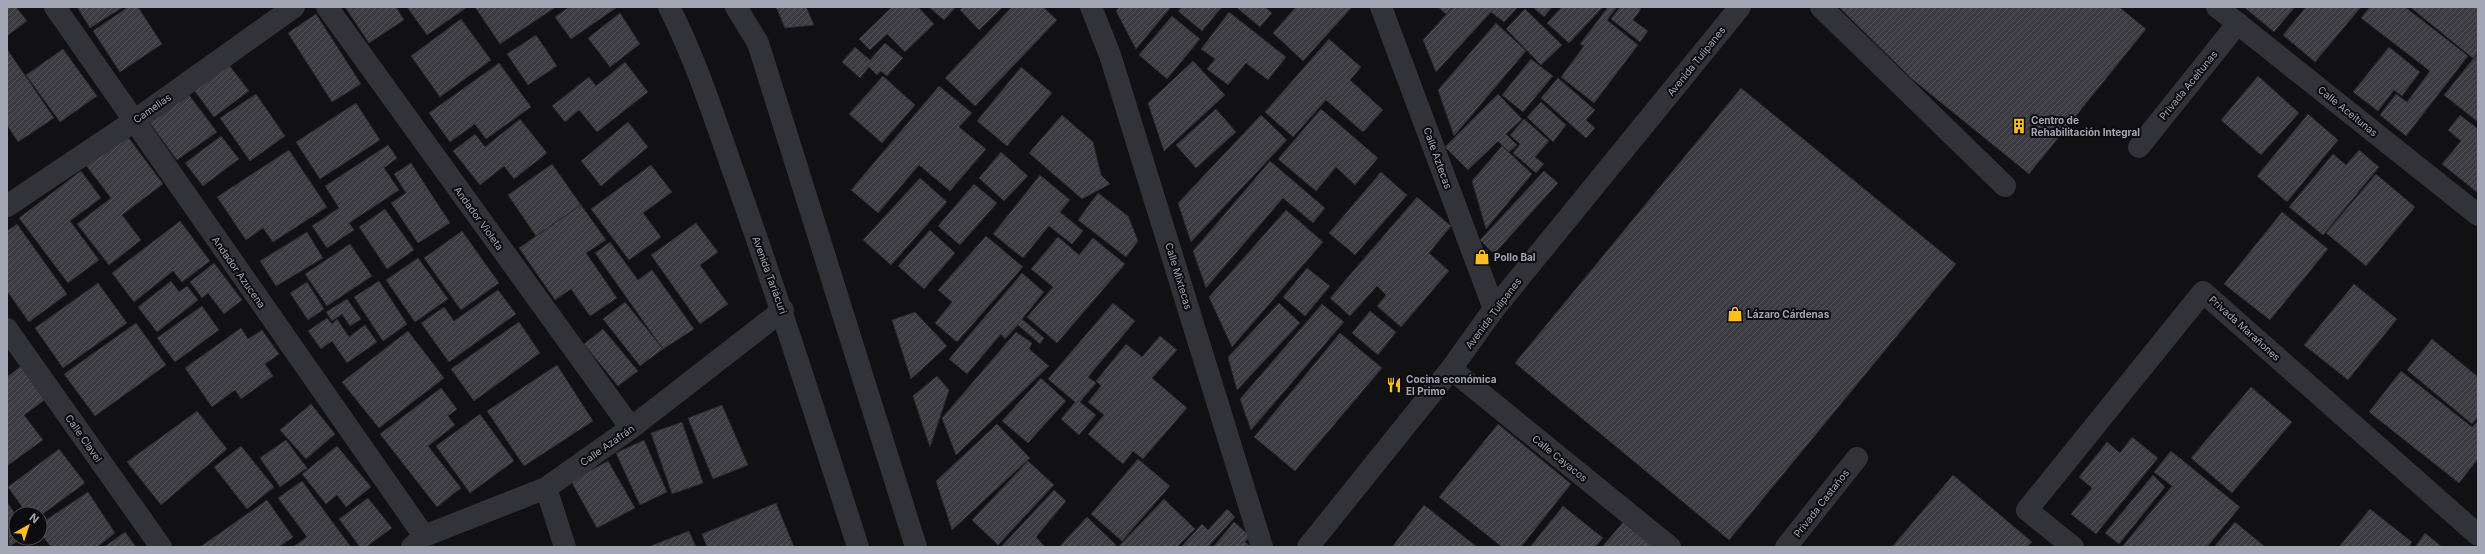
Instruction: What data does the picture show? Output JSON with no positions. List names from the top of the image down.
{
  "streets": {
    "street": [
      "Avenida Tulipanes",
      "Privada Aceitunas",
      "Camelias",
      "Calle Aceitunas",
      "Calle Aztecas",
      "Andador Violeta",
      "Andador Azucena",
      "Avenida Tariácuri",
      "Calle Mixtecas",
      "Privada Marañones",
      "Calle Clavel",
      "Calle Azafrán",
      "Calle Cayacos",
      "Privada Castaños"
    ]
  },
  "crossings": [
    ["Avenida Tulipanes", "Calle Aztecas"],
    ["Avenida Tulipanes", "Calle Cayacos"],
    ["Privada Aceitunas", "Calle Aceitunas"],
    ["Camelias", "Andador Azucena"],
    ["Andador Violeta", "Calle Azafrán"],
    ["Andador Azucena", "Calle Azafrán"],
    ["Avenida Tariácuri", "Calle Azafrán"]
  ],
  "places": {
    "building": ["Centro de Rehabilitación Integral"],
    "shop": ["Pollo Bal", "Lázaro Cárdenas"],
    "restaurant": ["Cocina económica El Primo"]
  },
  "north": "top right"
}
